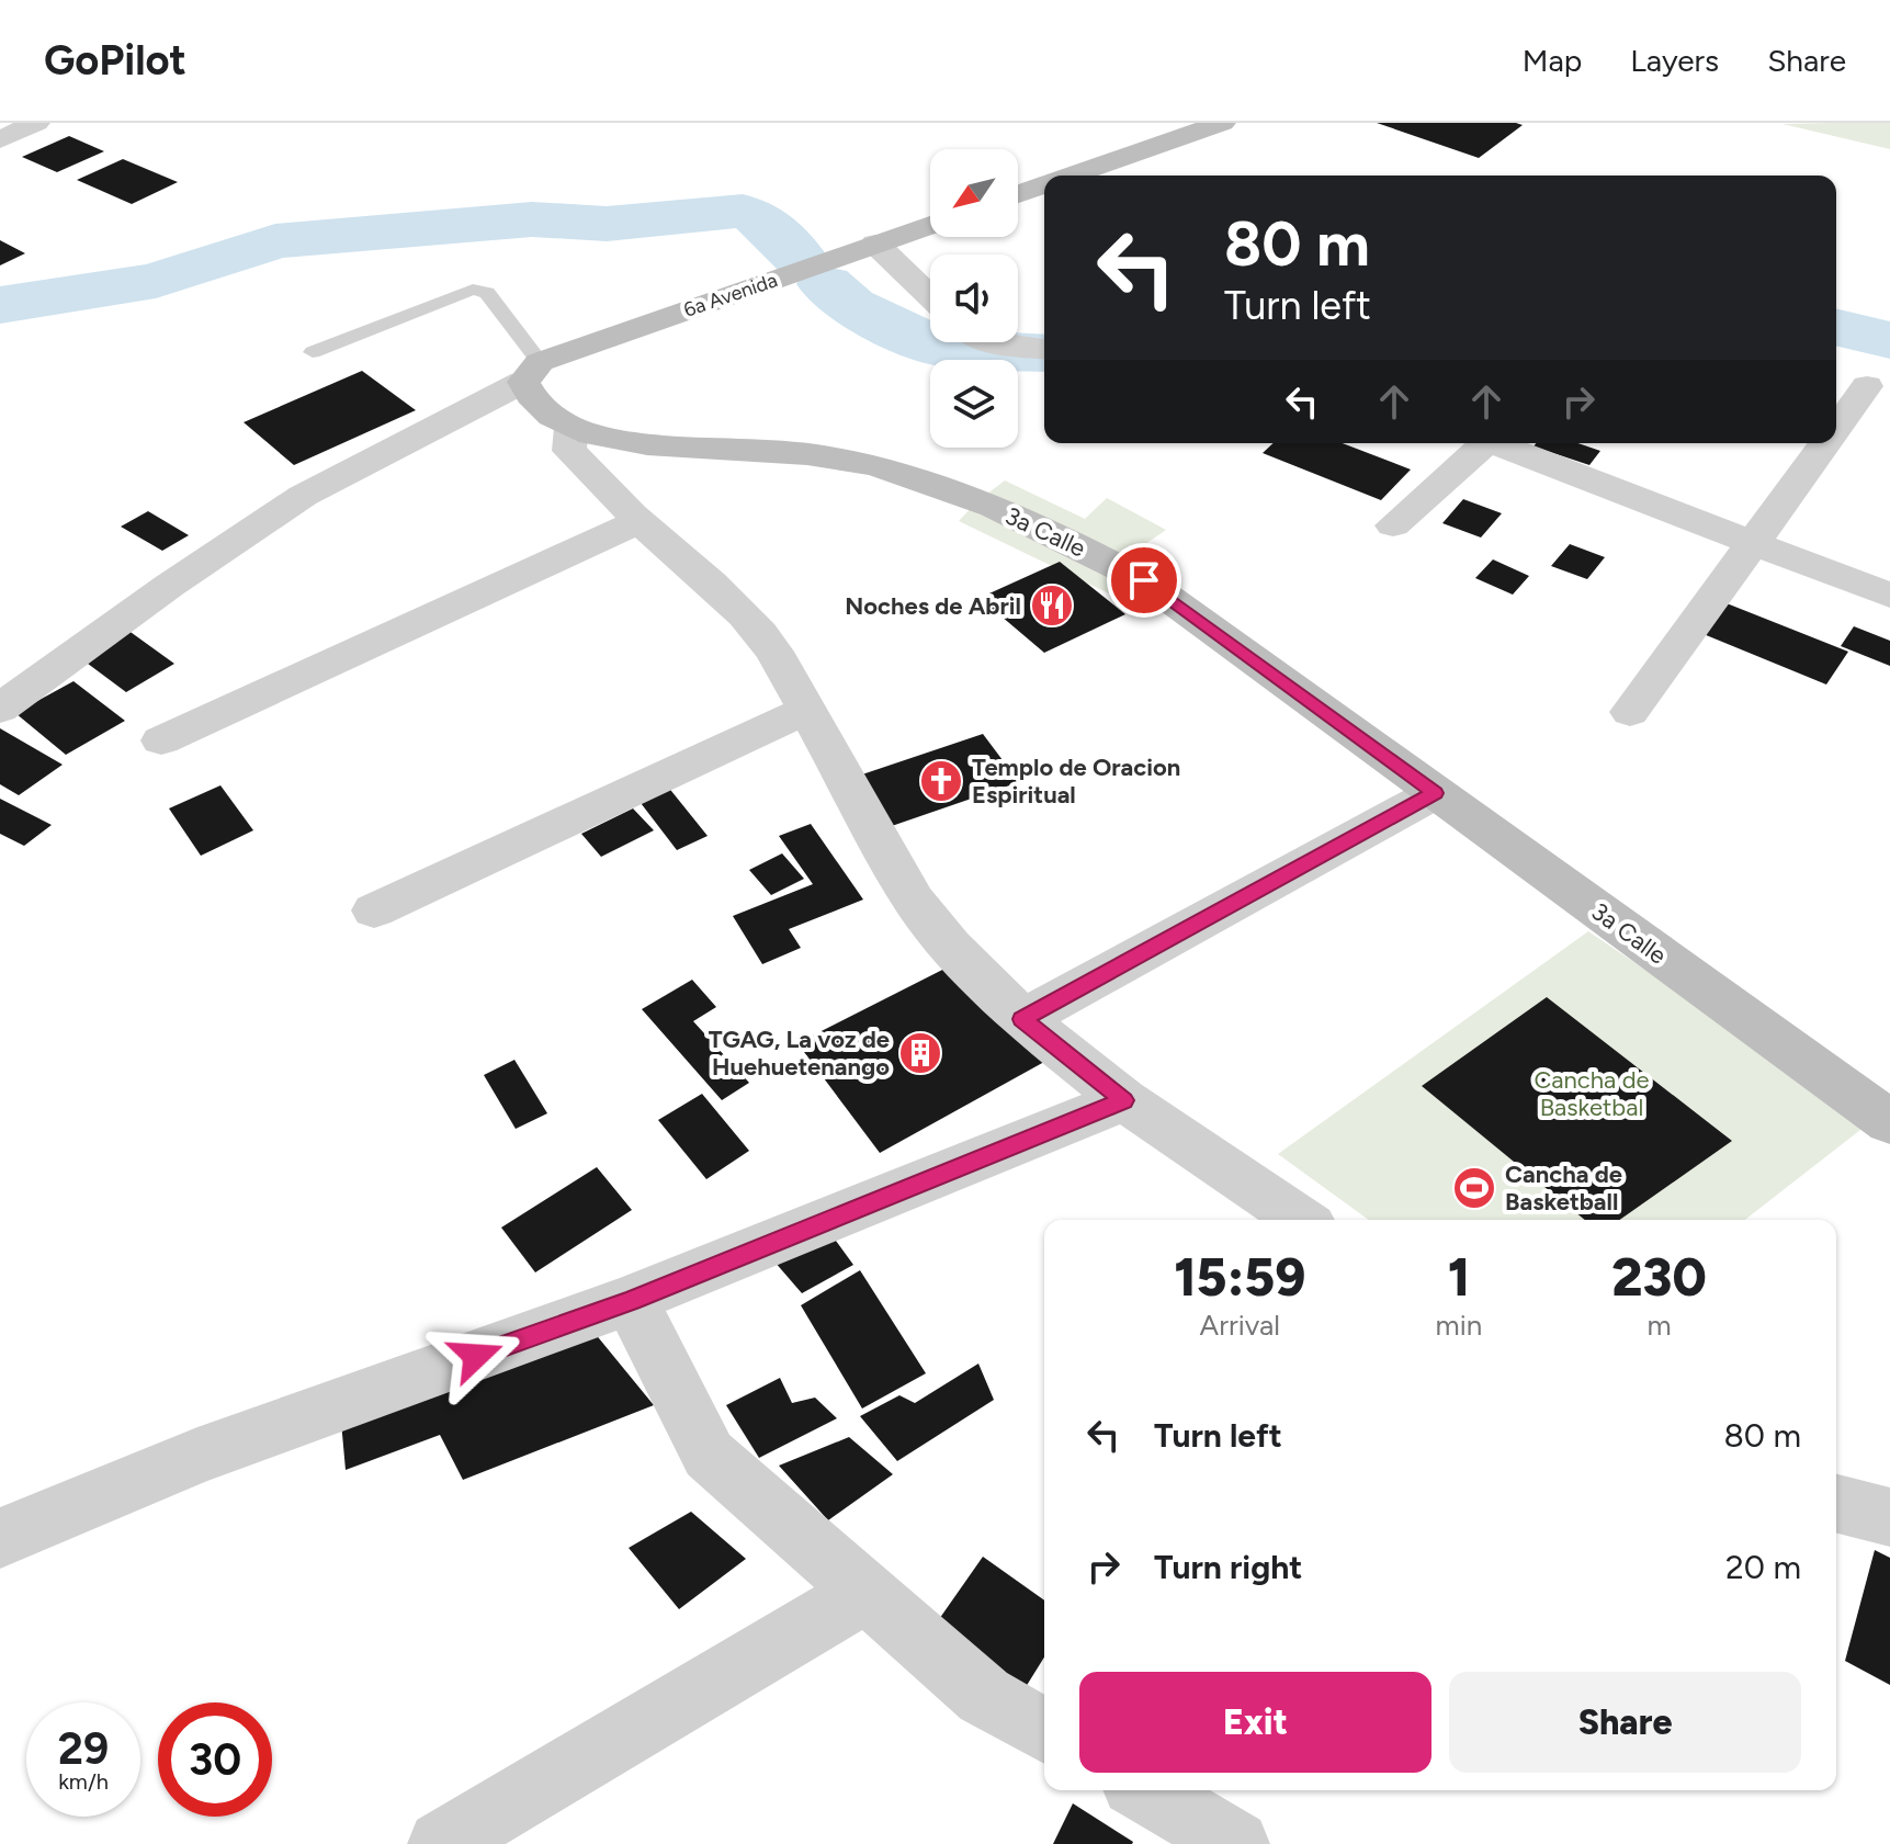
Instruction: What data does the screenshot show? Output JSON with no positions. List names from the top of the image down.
{
  "streets": {
    "street": ["6a Avenida", "3a Calle"]
  },
  "crossings": [
    ["6a Avenida", "3a Calle"]
  ],
  "parks": ["Cancha de Basketbal"],
  "places": {
    "restaurant": ["Noches de Abril"],
    "church": ["Templo de Oracion Espiritual"],
    "building": ["TGAG, La voz de Huehuetenango"],
    "sports": ["Cancha de Basketball"]
  },
  "north": "bottom left",
  "page": {
    "header": "GoPilot",
    "nav": ["Map", "Layers", "Share"],
    "turn": ["80 m", "Turn left"],
    "eta": [
      "15:59",
      "Arrival",
      "1",
      "min",
      "230",
      "m"
    ],
    "list": [
      {
        "name": "Turn left",
        "value": "80 m"
      },
      {
        "name": "Turn right",
        "value": "20 m"
      }
    ],
    "buttons": ["Exit", "Share"],
    "speed": "29 km/h",
    "limit": "30"
  }
}
